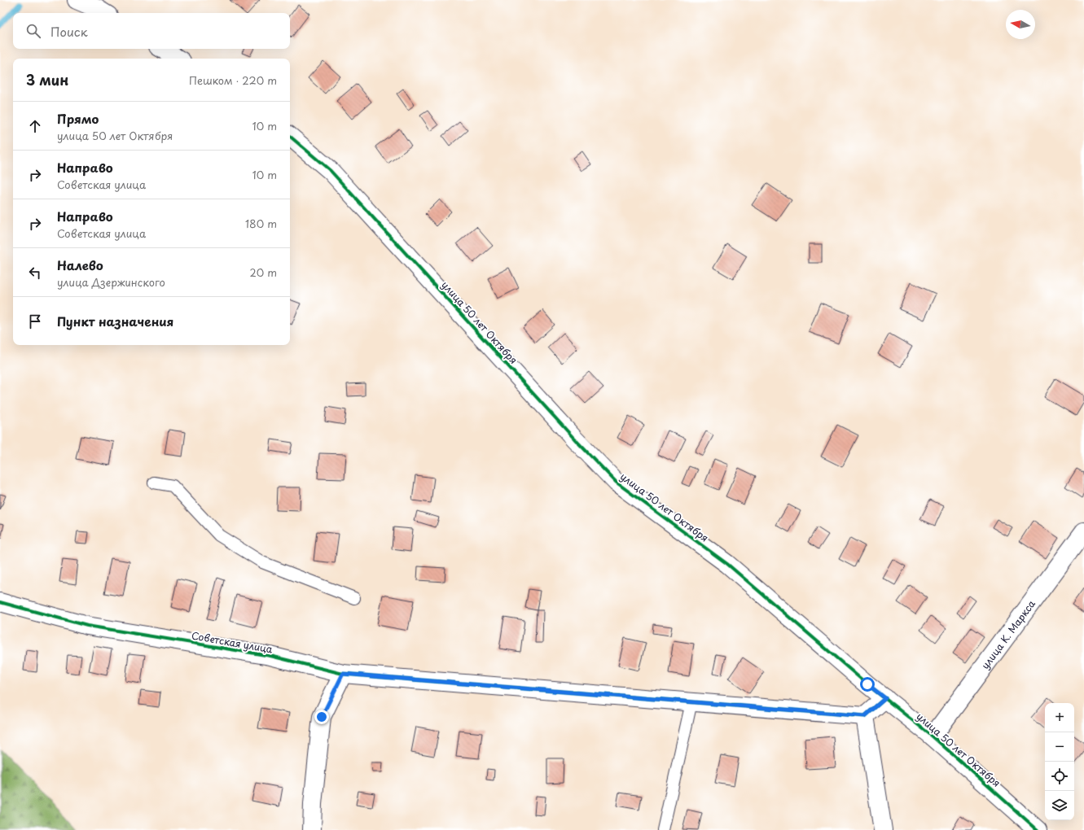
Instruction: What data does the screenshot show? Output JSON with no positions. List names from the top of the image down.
{
  "streets": {
    "street": ["улица 50 лет Октября", "улица К. Маркса", "Советская улица"]
  },
  "crossings": [
    ["улица 50 лет Октября", "улица К. Маркса"]
  ],
  "north": "left",
  "page": {
    "search": "Поиск",
    "heading": ["3 мин", "Пешком · 220 m"],
    "list": [
      ["Прямо", "улица 50 лет Октября", "10 m"],
      ["Направо", "Советская улица", "10 m"],
      ["Направо", "Советская улица", "180 m"],
      ["Налево", "улица Дзержинского", "20 m"],
      "Пункт назначения"
    ],
    "map_buttons": ["+", "−"]
  }
}
